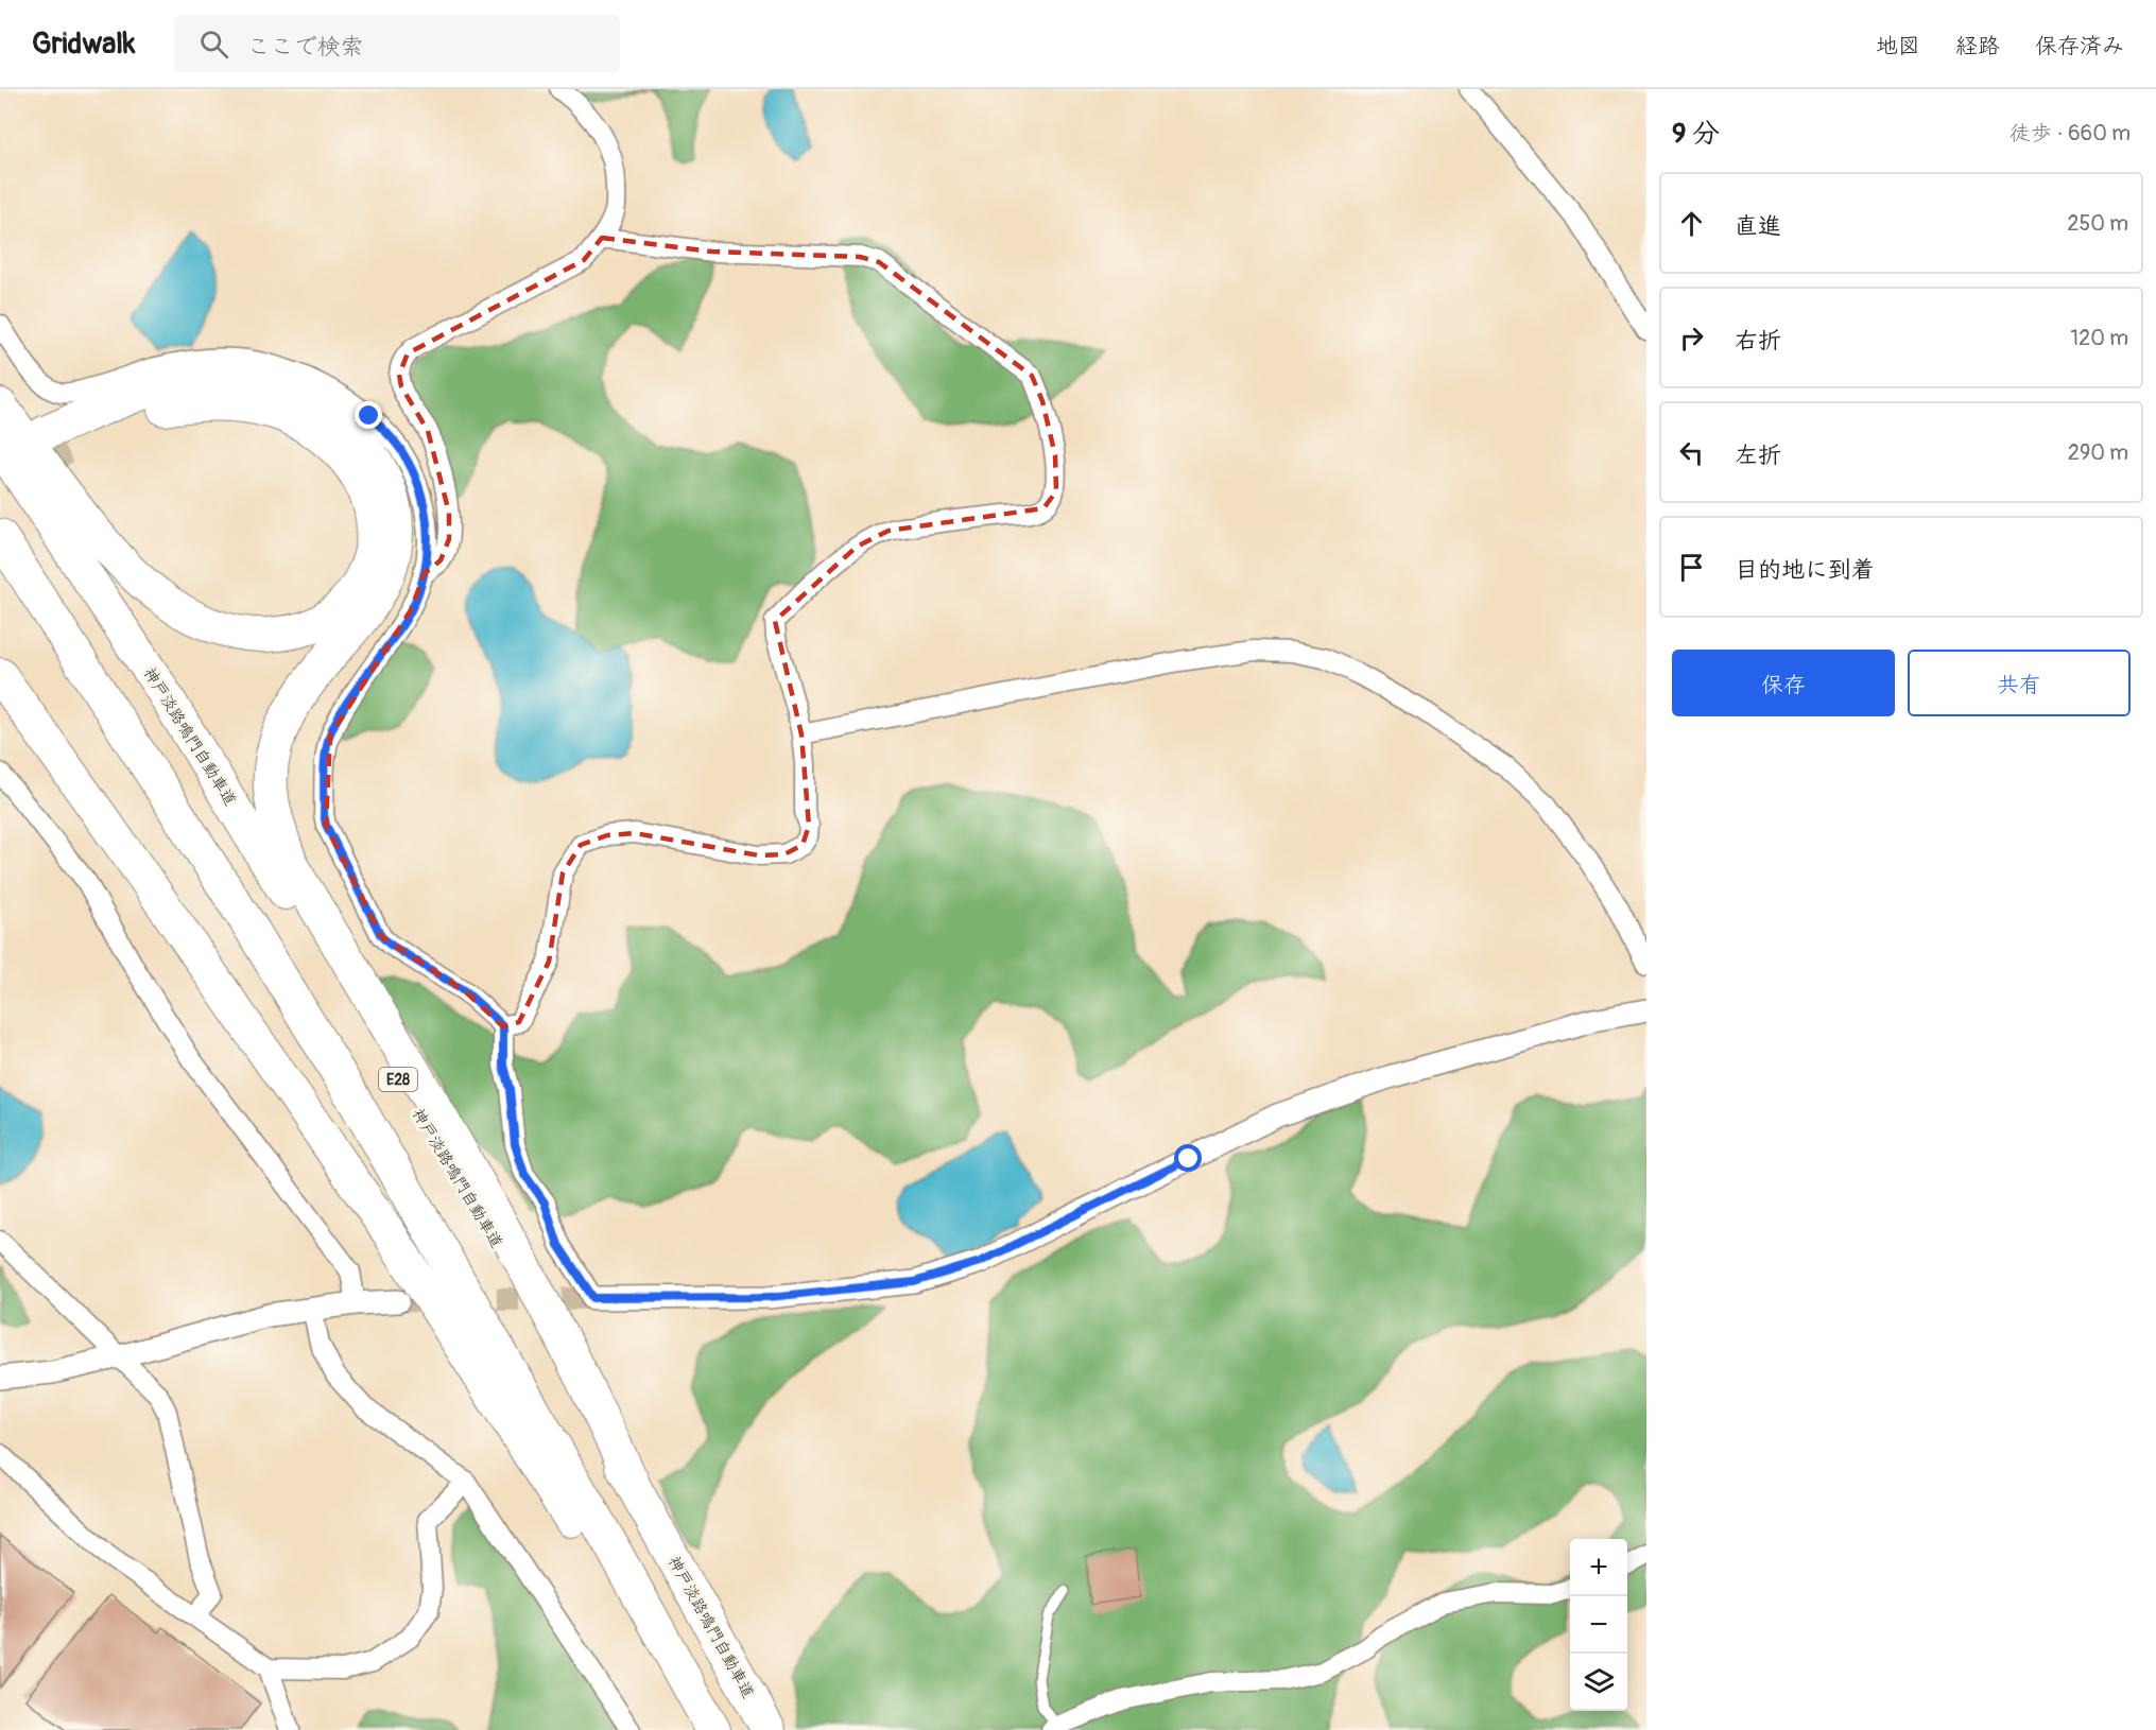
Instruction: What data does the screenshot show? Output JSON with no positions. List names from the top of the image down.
{
  "streets": {
    "highway": ["神戸淡路鳴門自動車道", "E28"]
  },
  "page": {
    "header": "Gridwalk",
    "search": "ここで検索",
    "nav": ["地図", "経路", "保存済み"],
    "heading": ["9 分", "徒歩 · 660 m"],
    "list": [
      ["直進", "250 m"],
      ["右折", "120 m"],
      ["左折", "290 m"],
      "目的地に到着"
    ],
    "buttons": ["保存", "共有"],
    "map_buttons": ["+", "−"]
  }
}
